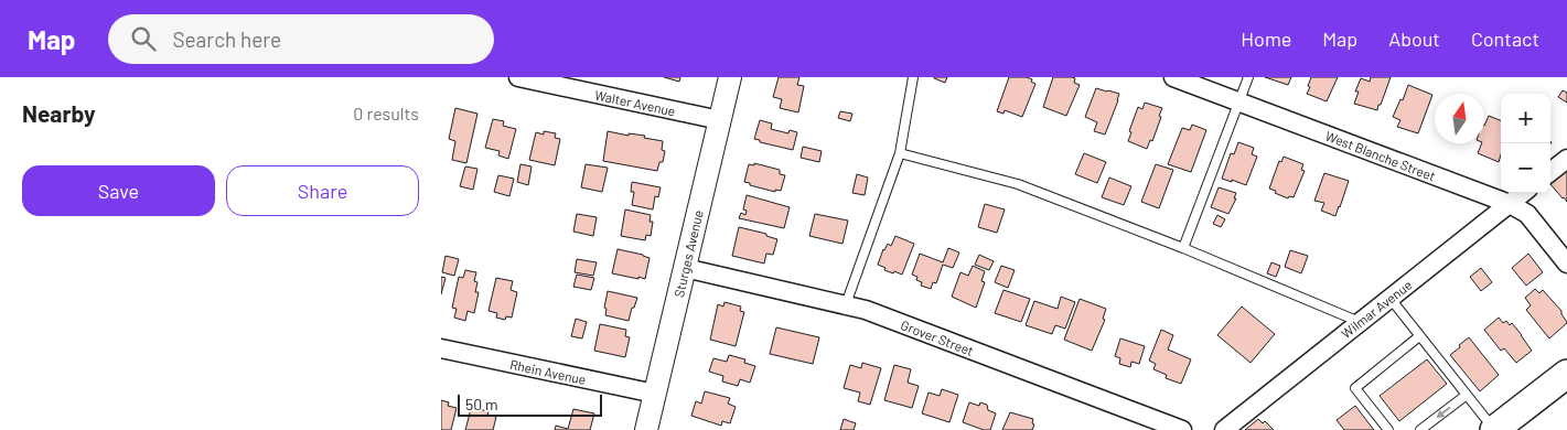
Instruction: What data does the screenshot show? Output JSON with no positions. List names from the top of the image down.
{
  "streets": {
    "street": [
      "Walter Avenue",
      "West Blanche Street",
      "Sturges Avenue",
      "Wilmar Avenue",
      "Grover Street",
      "Rhein Avenue"
    ]
  },
  "crossings": [
    ["Walter Avenue", "Sturges Avenue"],
    ["West Blanche Street", "Wilmar Avenue"],
    ["Sturges Avenue", "Grover Street"],
    ["Sturges Avenue", "Rhein Avenue"]
  ],
  "scale_bar": "50 m",
  "north": "top",
  "page": {
    "header": "Map",
    "search": "Search here",
    "nav": [
      "Home",
      "Map",
      "About",
      "Contact"
    ],
    "heading": ["Nearby", "0 results"],
    "map_buttons": ["+", "−"],
    "buttons": ["Save", "Share"],
    "scale": "50 m"
  }
}
